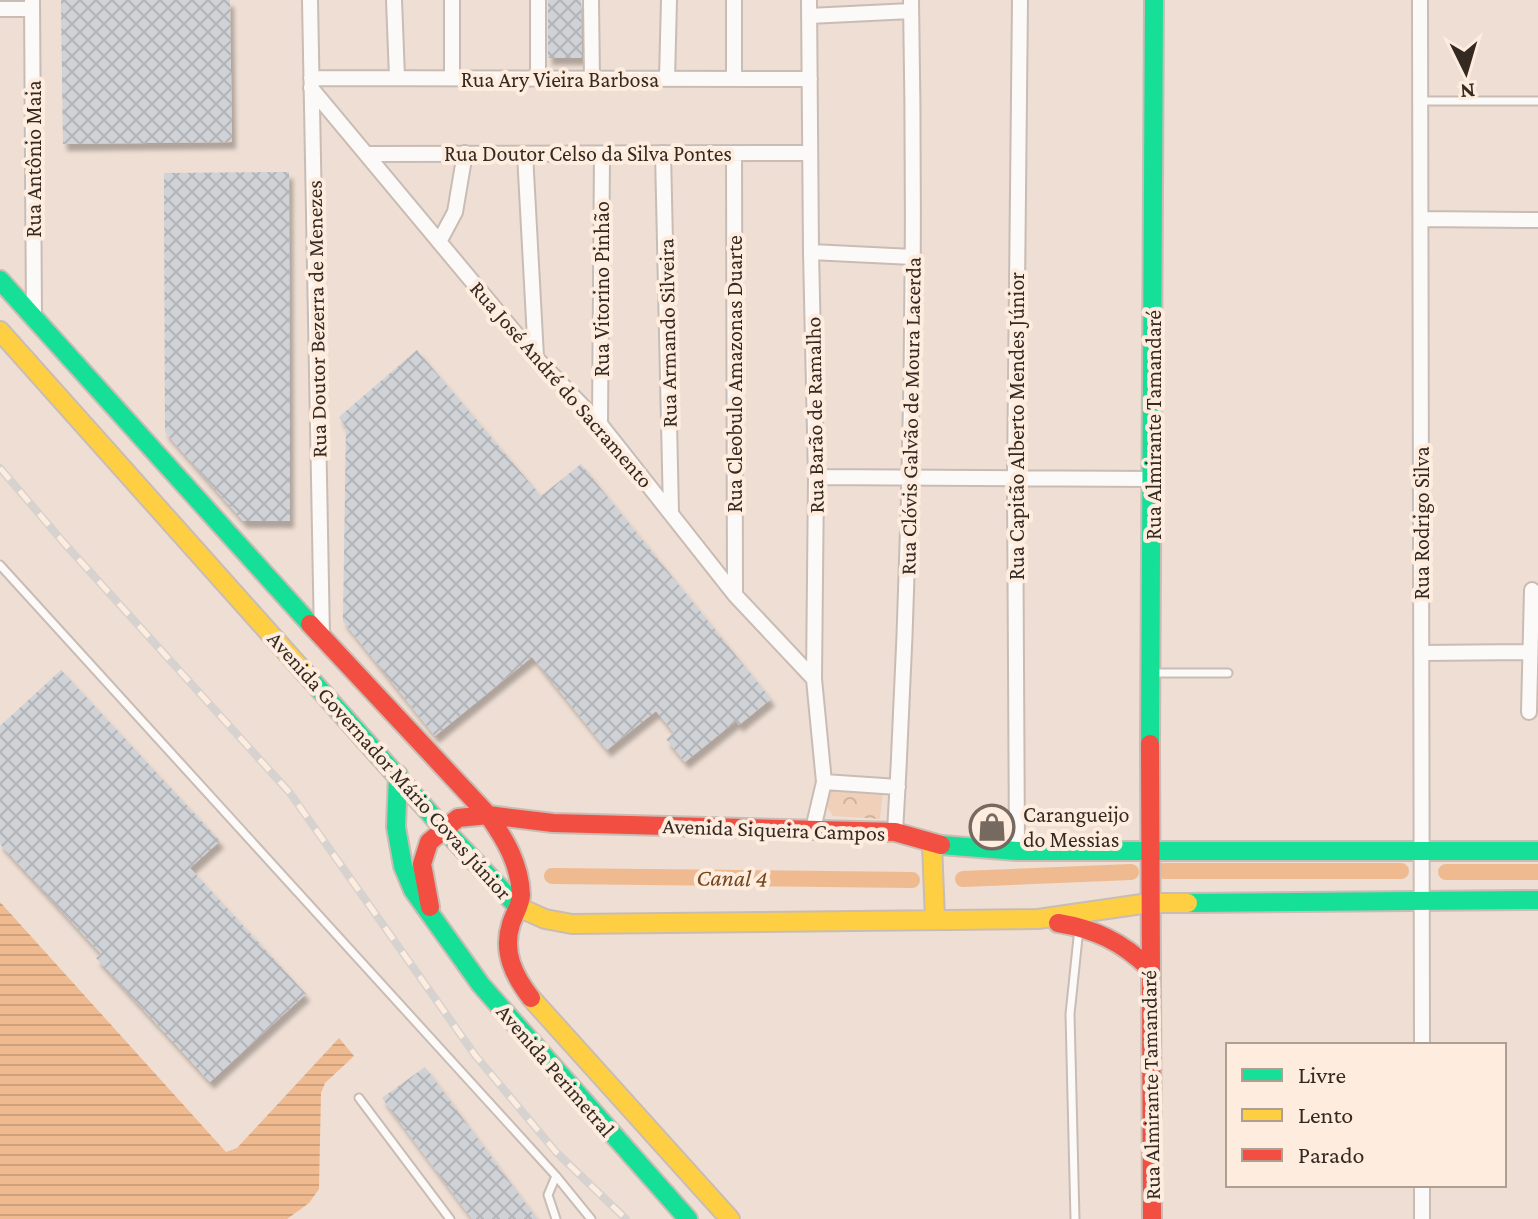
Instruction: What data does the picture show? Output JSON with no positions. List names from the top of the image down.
{
  "streets": {
    "main road": [
      "Rua Almirante Tamandaré",
      "Avenida Governador Mário Covas Júnior",
      "Avenida Siqueira Campos",
      "Avenida Perimetral"
    ],
    "street": [
      "Rua Ary Vieira Barbosa",
      "Rua Doutor Celso da Silva Pontes",
      "Rua Antônio Maia",
      "Rua Vitorino Pinhão",
      "Rua Doutor Bezerra de Menezes",
      "Rua Armando Silveira",
      "Rua Cleobulo Amazonas Duarte",
      "Rua José André do Sacramento",
      "Rua Barão de Ramalho",
      "Rua Clóvis Galvão de Moura Lacerda",
      "Rua Capitão Alberto Mendes Júnior",
      "Rua Rodrigo Silva"
    ]
  },
  "crossings": [
    ["Rua Ary Vieira Barbosa", "Rua Doutor Bezerra de Menezes"],
    ["Rua Ary Vieira Barbosa", "Rua José André do Sacramento"],
    ["Rua Ary Vieira Barbosa", "Rua Barão de Ramalho"],
    ["Rua Doutor Celso da Silva Pontes", "Rua Vitorino Pinhão"],
    ["Rua Doutor Celso da Silva Pontes", "Rua Armando Silveira"],
    ["Rua Doutor Celso da Silva Pontes", "Rua Cleobulo Amazonas Duarte"],
    ["Rua Doutor Celso da Silva Pontes", "Rua José André do Sacramento"],
    ["Rua Doutor Celso da Silva Pontes", "Rua Barão de Ramalho"],
    ["Rua Antônio Maia", "Avenida Governador Mário Covas Júnior"],
    ["Rua Vitorino Pinhão", "Rua José André do Sacramento"],
    ["Rua Doutor Bezerra de Menezes", "Rua José André do Sacramento"],
    ["Rua Doutor Bezerra de Menezes", "Avenida Governador Mário Covas Júnior"],
    ["Rua Armando Silveira", "Rua José André do Sacramento"],
    ["Rua Cleobulo Amazonas Duarte", "Rua José André do Sacramento"],
    ["Rua José André do Sacramento", "Rua Barão de Ramalho"],
    ["Rua Barão de Ramalho", "Avenida Siqueira Campos"],
    ["Rua Clóvis Galvão de Moura Lacerda", "Avenida Siqueira Campos"],
    ["Rua Almirante Tamandaré", "Avenida Siqueira Campos"],
    ["Rua Capitão Alberto Mendes Júnior", "Avenida Siqueira Campos"],
    ["Rua Rodrigo Silva", "Avenida Siqueira Campos"],
    ["Avenida Governador Mário Covas Júnior", "Avenida Siqueira Campos"],
    ["Avenida Governador Mário Covas Júnior", "Avenida Perimetral"]
  ],
  "water": ["Canal 4"],
  "places": {
    "shop": ["Carangueijo do Messias"]
  },
  "legend": ["Livre", "Lento", "Parado"],
  "north": "bottom"
}
